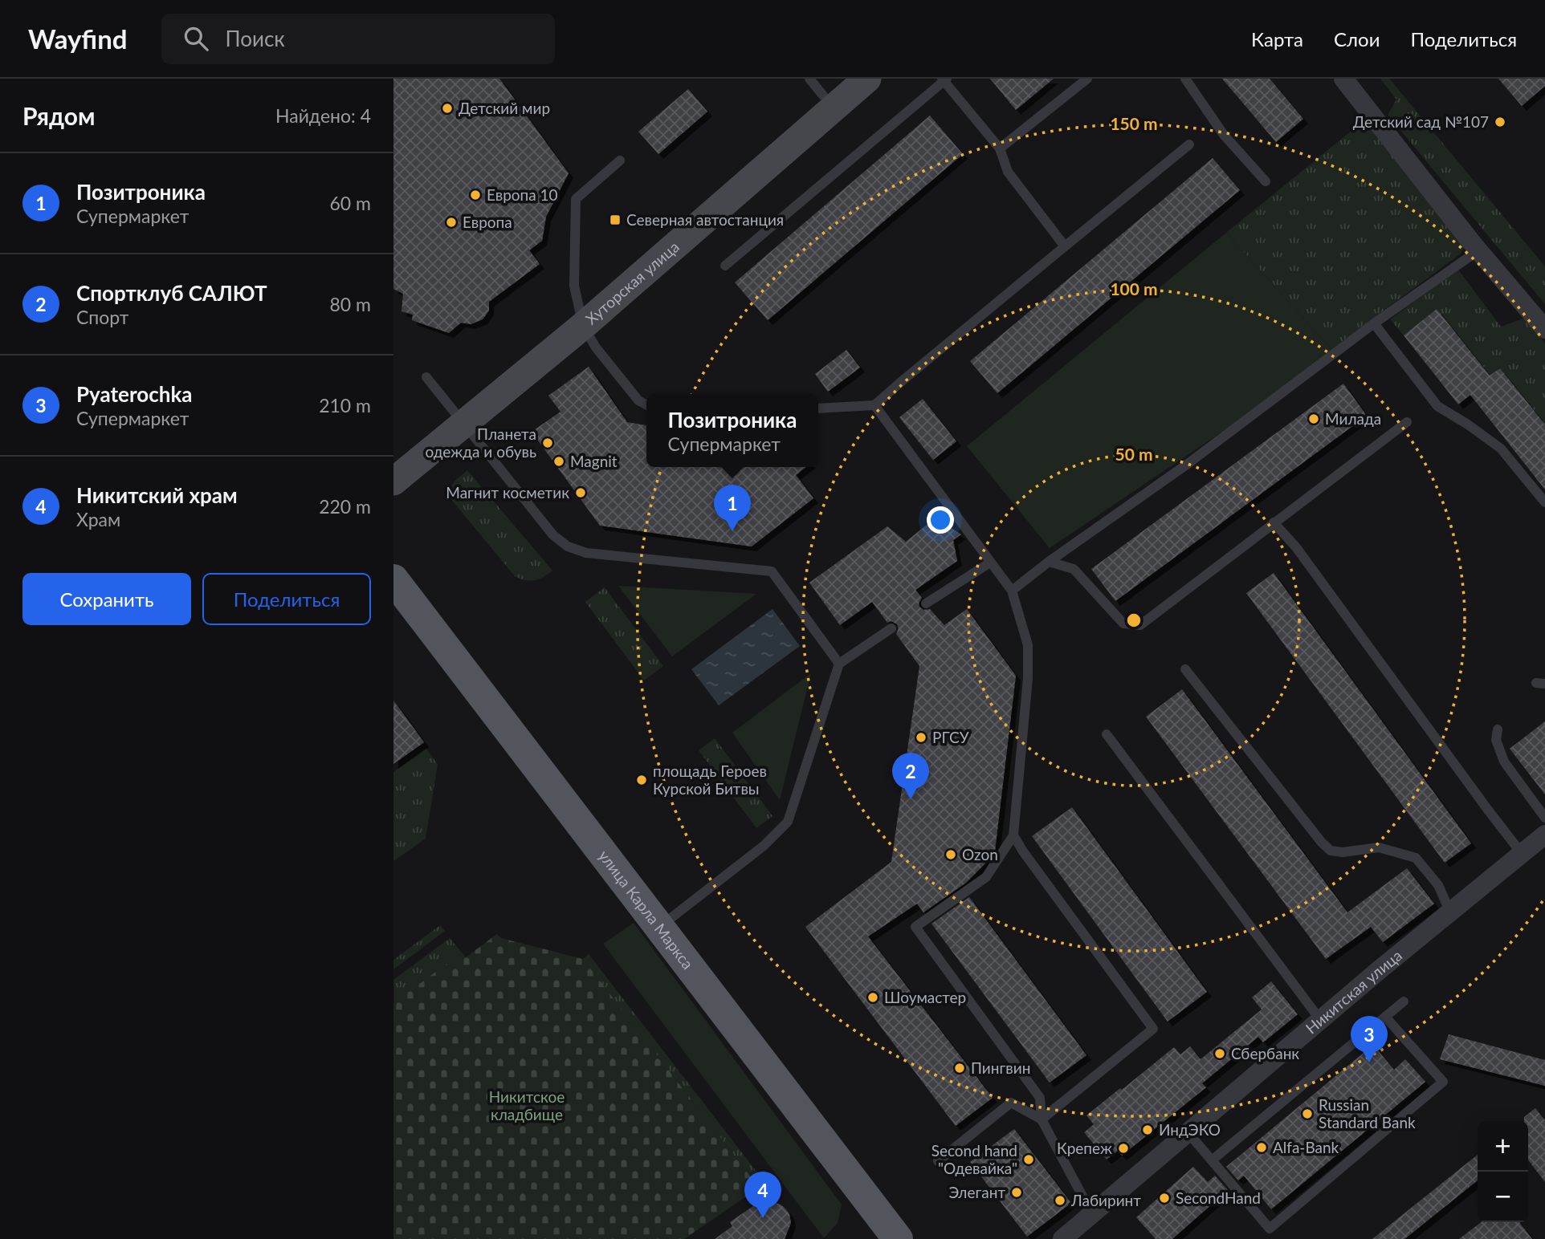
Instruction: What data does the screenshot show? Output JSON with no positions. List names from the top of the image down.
{
  "streets": {
    "main road": ["улица Карла Маркса"],
    "street": ["Хуторская улица", "Никитская улица"]
  },
  "parks": ["Никитское кладбище"],
  "places": {
    "other": [
      "Детский мир",
      "Детский сад №107",
      "Европа 10",
      "Европа",
      "Милада",
      "Планета одежда и обувь",
      "Magnit",
      "Магнит косметик",
      "РГСУ",
      "площадь Героев Курской Битвы",
      "Ozon",
      "Шоумастер",
      "Сбербанк",
      "Пингвин",
      "Russian Standard Bank",
      "ИндЭКО",
      "Alfa-Bank",
      "Крепеж",
      "Second hand \"Одевайка\"",
      "Элегант",
      "SecondHand",
      "Лабиринт"
    ],
    "transit": ["Северная автостанция"]
  },
  "page": {
    "header": "Wayfind",
    "search": "Поиск",
    "nav": ["Карта", "Слои", "Поделиться"],
    "heading": ["Рядом", "Найдено: 4"],
    "list": [
      {
        "mark": "1",
        "name": "Позитроника",
        "note": "Супермаркет",
        "value": "60 m"
      },
      {
        "mark": "2",
        "name": "Спортклуб САЛЮТ",
        "note": "Спорт",
        "value": "80 m"
      },
      {
        "mark": "3",
        "name": "Pyaterochka",
        "note": "Супермаркет",
        "value": "210 m"
      },
      {
        "mark": "4",
        "name": "Никитский храм",
        "note": "Храм",
        "value": "220 m"
      }
    ],
    "popup": ["Позитроника", "Супермаркет"],
    "pins": [
      "1",
      "2",
      "3",
      "4"
    ],
    "buttons": ["Сохранить", "Поделиться"],
    "map_buttons": ["+", "−"]
  },
  "rings": ["150 m", "100 m", "50 m"]
}
